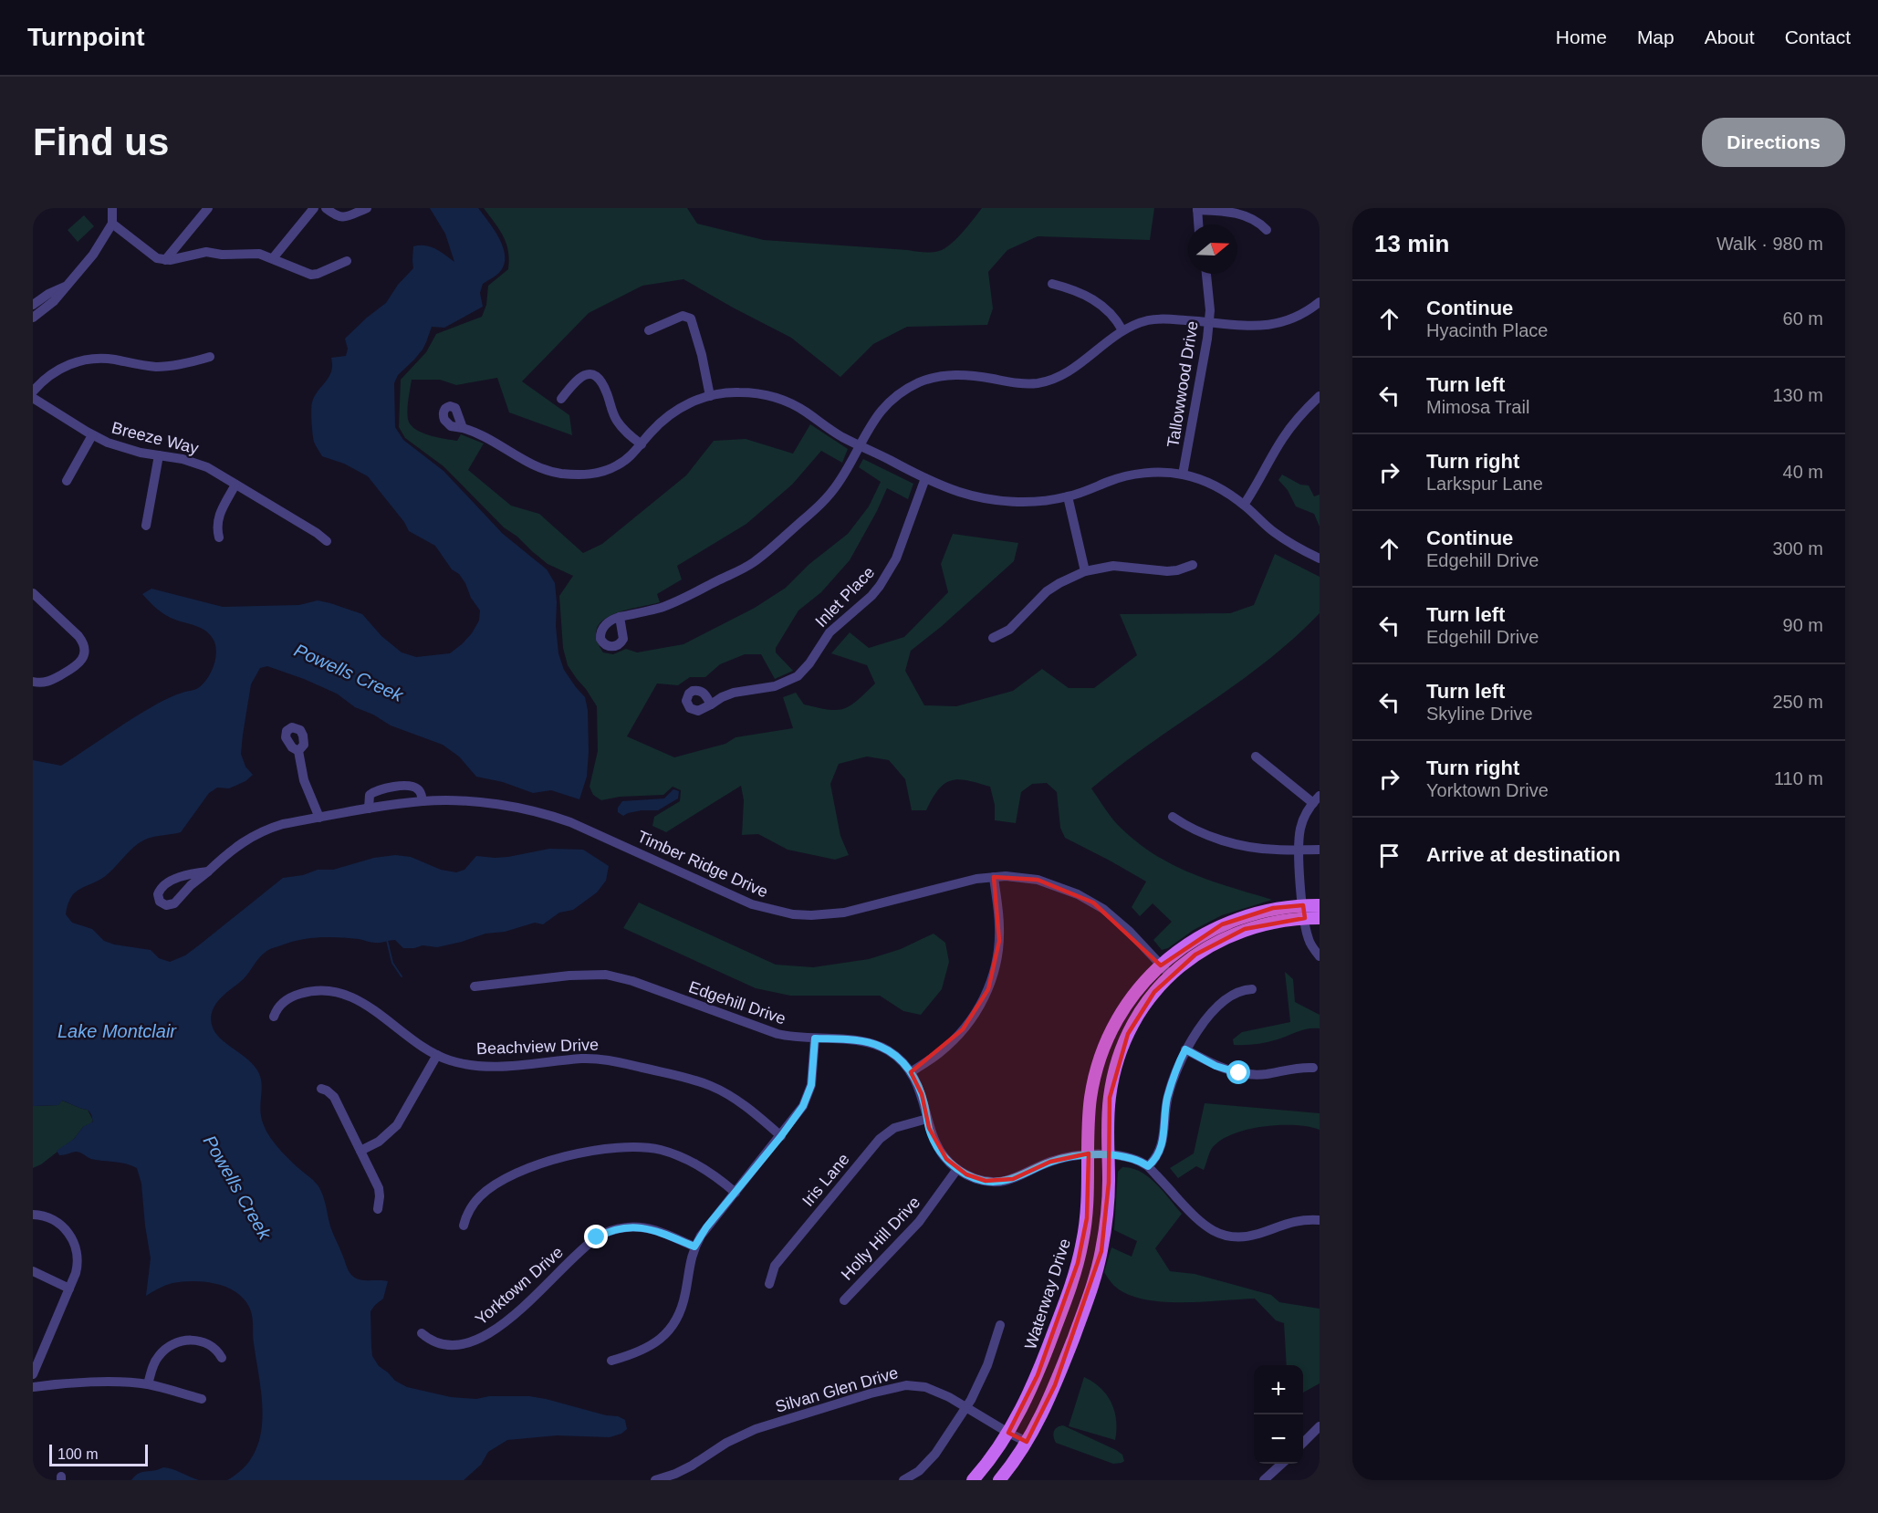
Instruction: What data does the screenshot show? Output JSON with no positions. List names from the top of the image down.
{
  "streets": {
    "main road": ["Waterway Drive"],
    "street": [
      "Tallowwood Drive",
      "Breeze Way",
      "Inlet Place",
      "Timber Ridge Drive",
      "Edgehill Drive",
      "Beachview Drive",
      "Iris Lane",
      "Holly Hill Drive",
      "Yorktown Drive",
      "Silvan Glen Drive"
    ]
  },
  "crossings": [
    ["Timber Ridge Drive", "Waterway Drive"],
    ["Edgehill Drive", "Iris Lane"],
    ["Edgehill Drive", "Holly Hill Drive"],
    ["Edgehill Drive", "Waterway Drive"],
    ["Waterway Drive", "Silvan Glen Drive"]
  ],
  "water": ["Powells Creek", "Lake Montclair"],
  "scale_bar": "100 m",
  "north": "right",
  "page": {
    "header": "Turnpoint",
    "nav": [
      "Home",
      "Map",
      "About",
      "Contact"
    ],
    "buttons": "Directions",
    "title": "Find us",
    "heading": ["13 min", "Walk · 980 m"],
    "list": [
      ["Continue", "Hyacinth Place", "60 m"],
      ["Turn left", "Mimosa Trail", "130 m"],
      ["Turn right", "Larkspur Lane", "40 m"],
      ["Continue", "Edgehill Drive", "300 m"],
      ["Turn left", "Edgehill Drive", "90 m"],
      ["Turn left", "Skyline Drive", "250 m"],
      ["Turn right", "Yorktown Drive", "110 m"],
      "Arrive at destination"
    ],
    "map_buttons": ["+", "−"],
    "scale": "100 m"
  }
}
